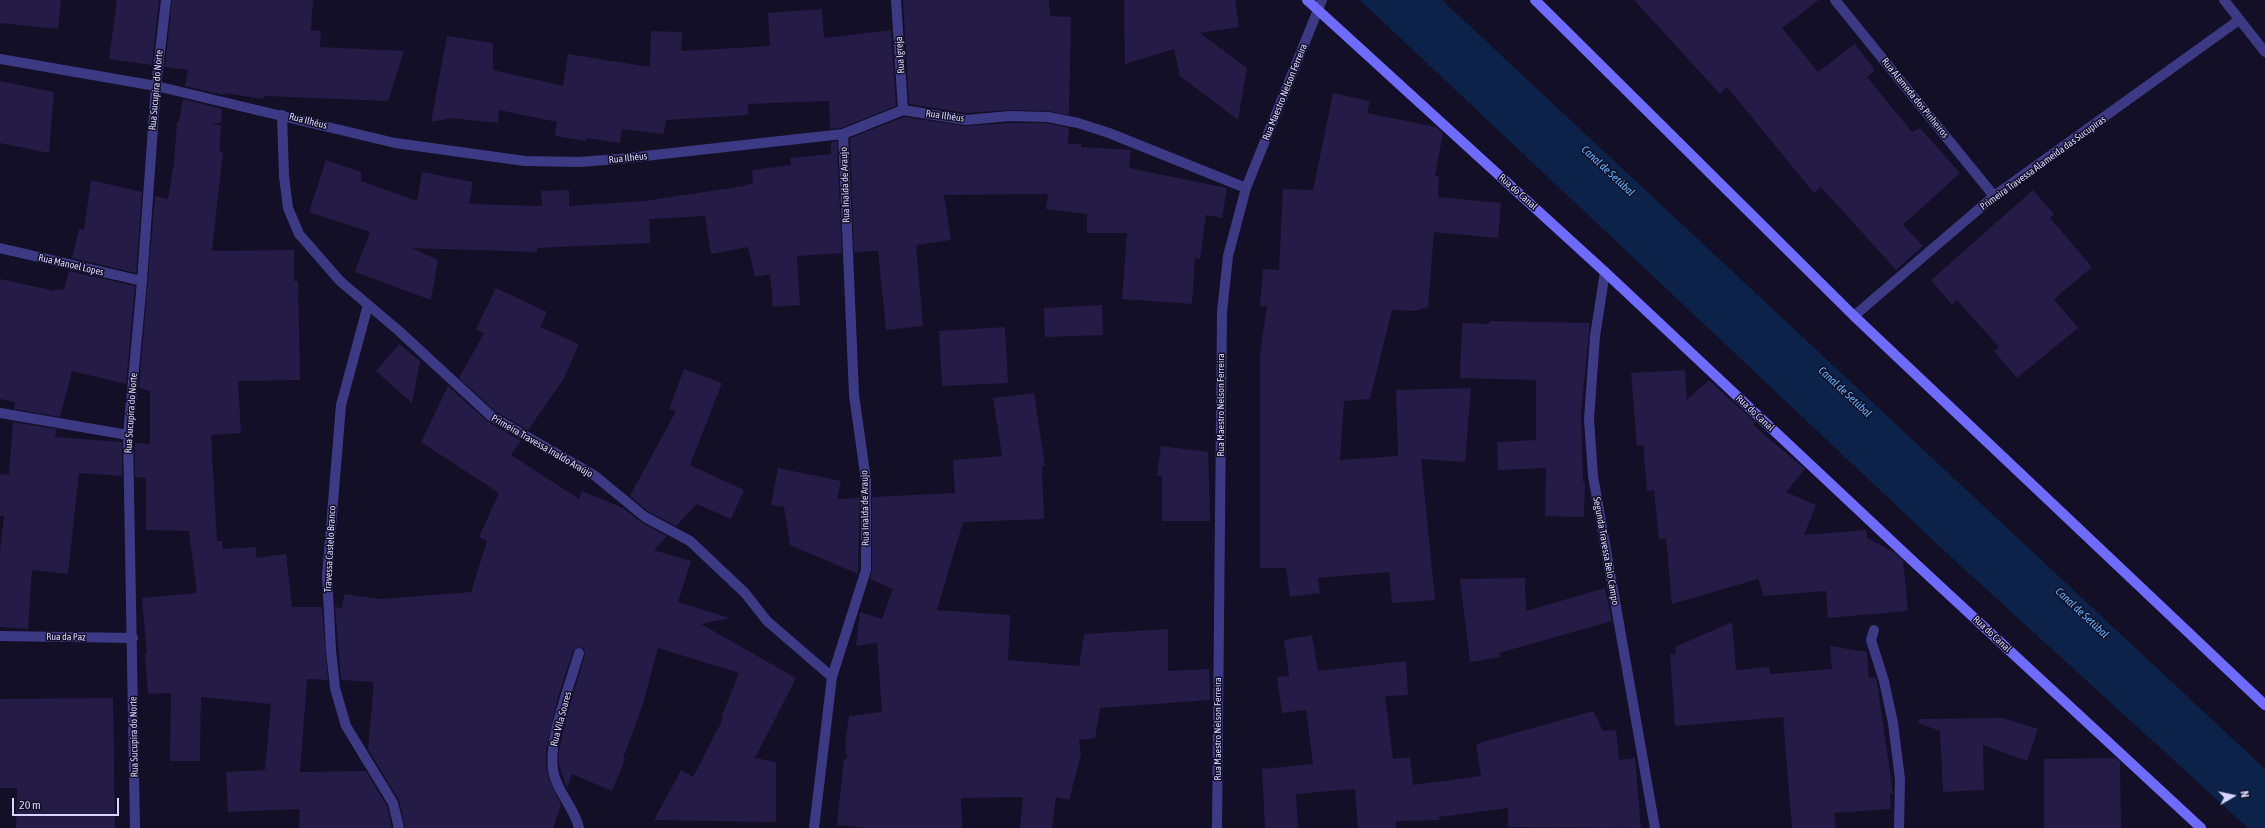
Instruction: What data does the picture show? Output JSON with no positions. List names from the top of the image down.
{
  "streets": {
    "street": [
      "Rua Igreja",
      "Rua Sucupira do Norte",
      "Rua Maestro Nelson Ferreira",
      "Rua Alameda dos Pinheiros",
      "Rua Ilhéus",
      "Primeira Travessa Alameida das Sucupiras",
      "Rua Inalda de Araujo",
      "Rua do Canal",
      "Rua Manoel Lopes",
      "Primeira Travessa Inaldo Araújo",
      "Travessa Castelo Branco",
      "Segunda Travessa Belo Campo",
      "Rua da Paz",
      "Rua Vila Soares"
    ]
  },
  "crossings": [
    ["Rua Igreja", "Rua Ilhéus"],
    ["Rua Sucupira do Norte", "Rua Ilhéus"],
    ["Rua Sucupira do Norte", "Rua Manoel Lopes"],
    ["Rua Sucupira do Norte", "Rua da Paz"],
    ["Rua Maestro Nelson Ferreira", "Rua Ilhéus"],
    ["Rua Maestro Nelson Ferreira", "Rua do Canal"],
    ["Rua Alameda dos Pinheiros", "Primeira Travessa Alameida das Sucupiras"],
    ["Rua Ilhéus", "Rua Inalda de Araujo"],
    ["Rua Ilhéus", "Primeira Travessa Inaldo Araújo"],
    ["Rua Inalda de Araujo", "Primeira Travessa Inaldo Araújo"],
    ["Rua do Canal", "Segunda Travessa Belo Campo"],
    ["Primeira Travessa Inaldo Araújo", "Travessa Castelo Branco"]
  ],
  "water": ["Canal de Setúbal"],
  "scale_bar": "20 m",
  "north": "right"
}
